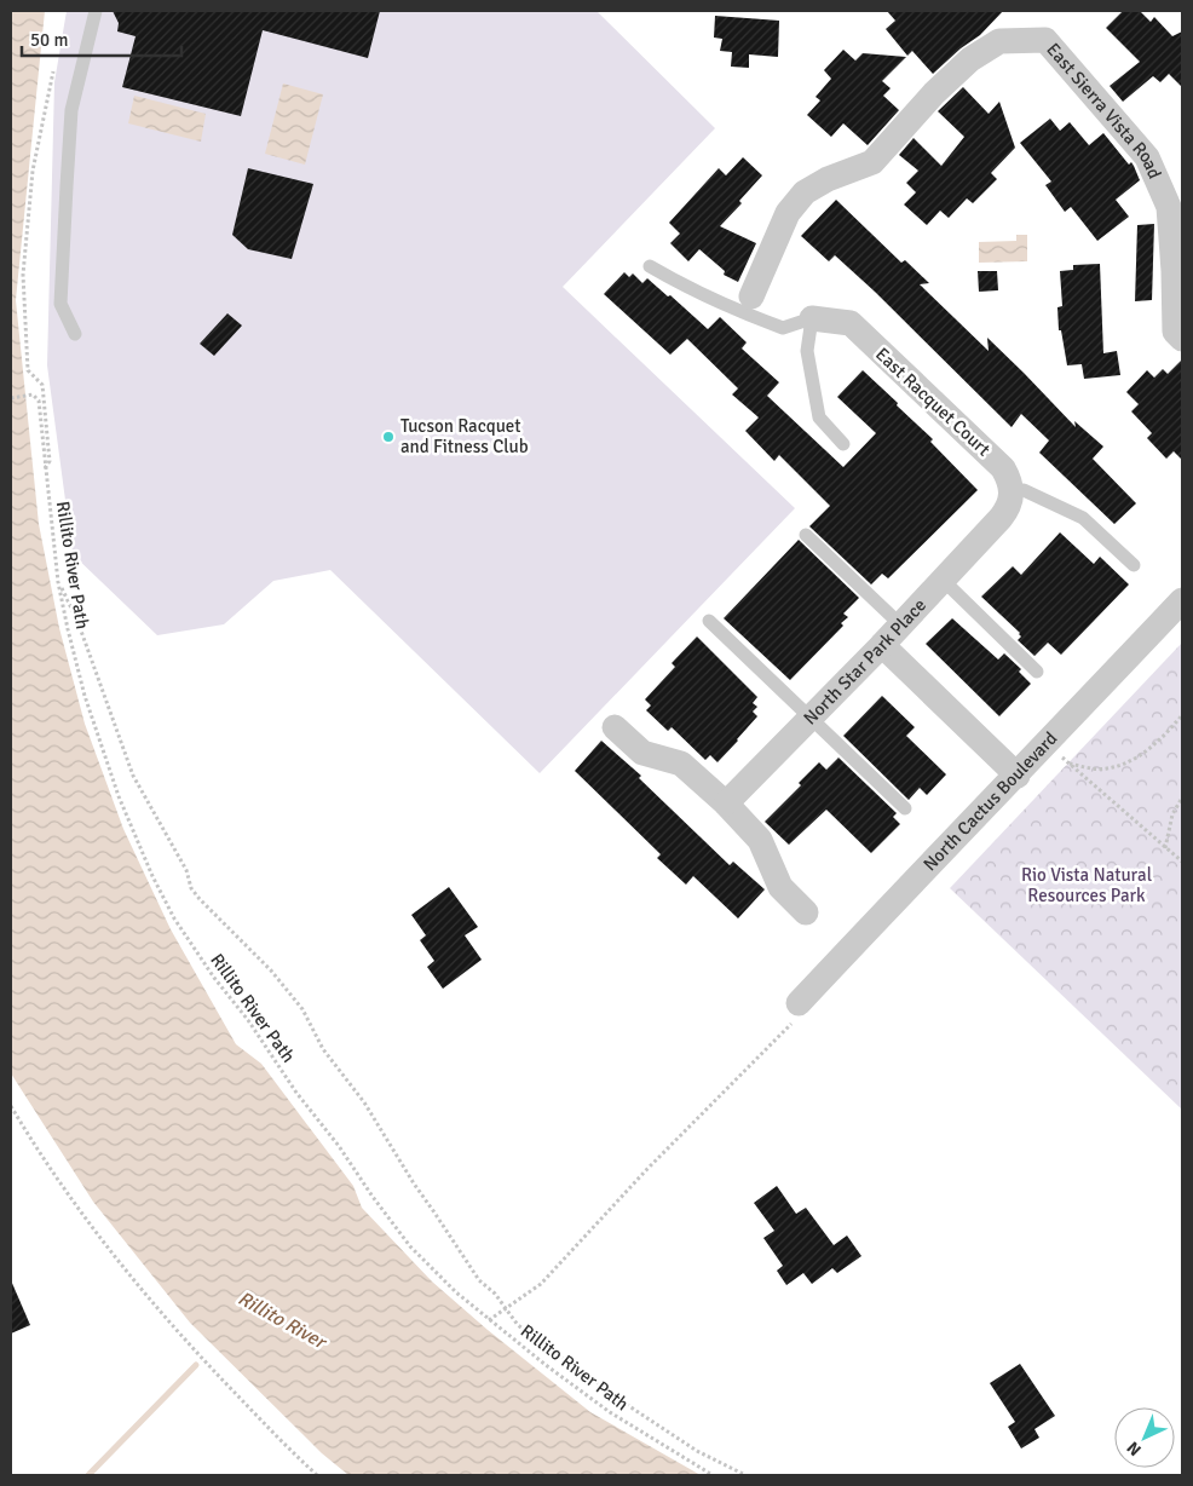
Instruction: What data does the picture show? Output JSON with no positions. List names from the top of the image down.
{
  "streets": {
    "street": [
      "East Sierra Vista Road",
      "East Racquet Court",
      "North Star Park Place",
      "North Cactus Boulevard"
    ],
    "path": ["Rillito River Path"]
  },
  "crossings": [
    ["East Racquet Court", "North Star Park Place"]
  ],
  "water": ["Rillito River"],
  "parks": ["Rio Vista Natural Resources Park"],
  "places": ["Tucson Racquet and Fitness Club"],
  "scale_bar": "50 m",
  "north": "bottom left"
}
